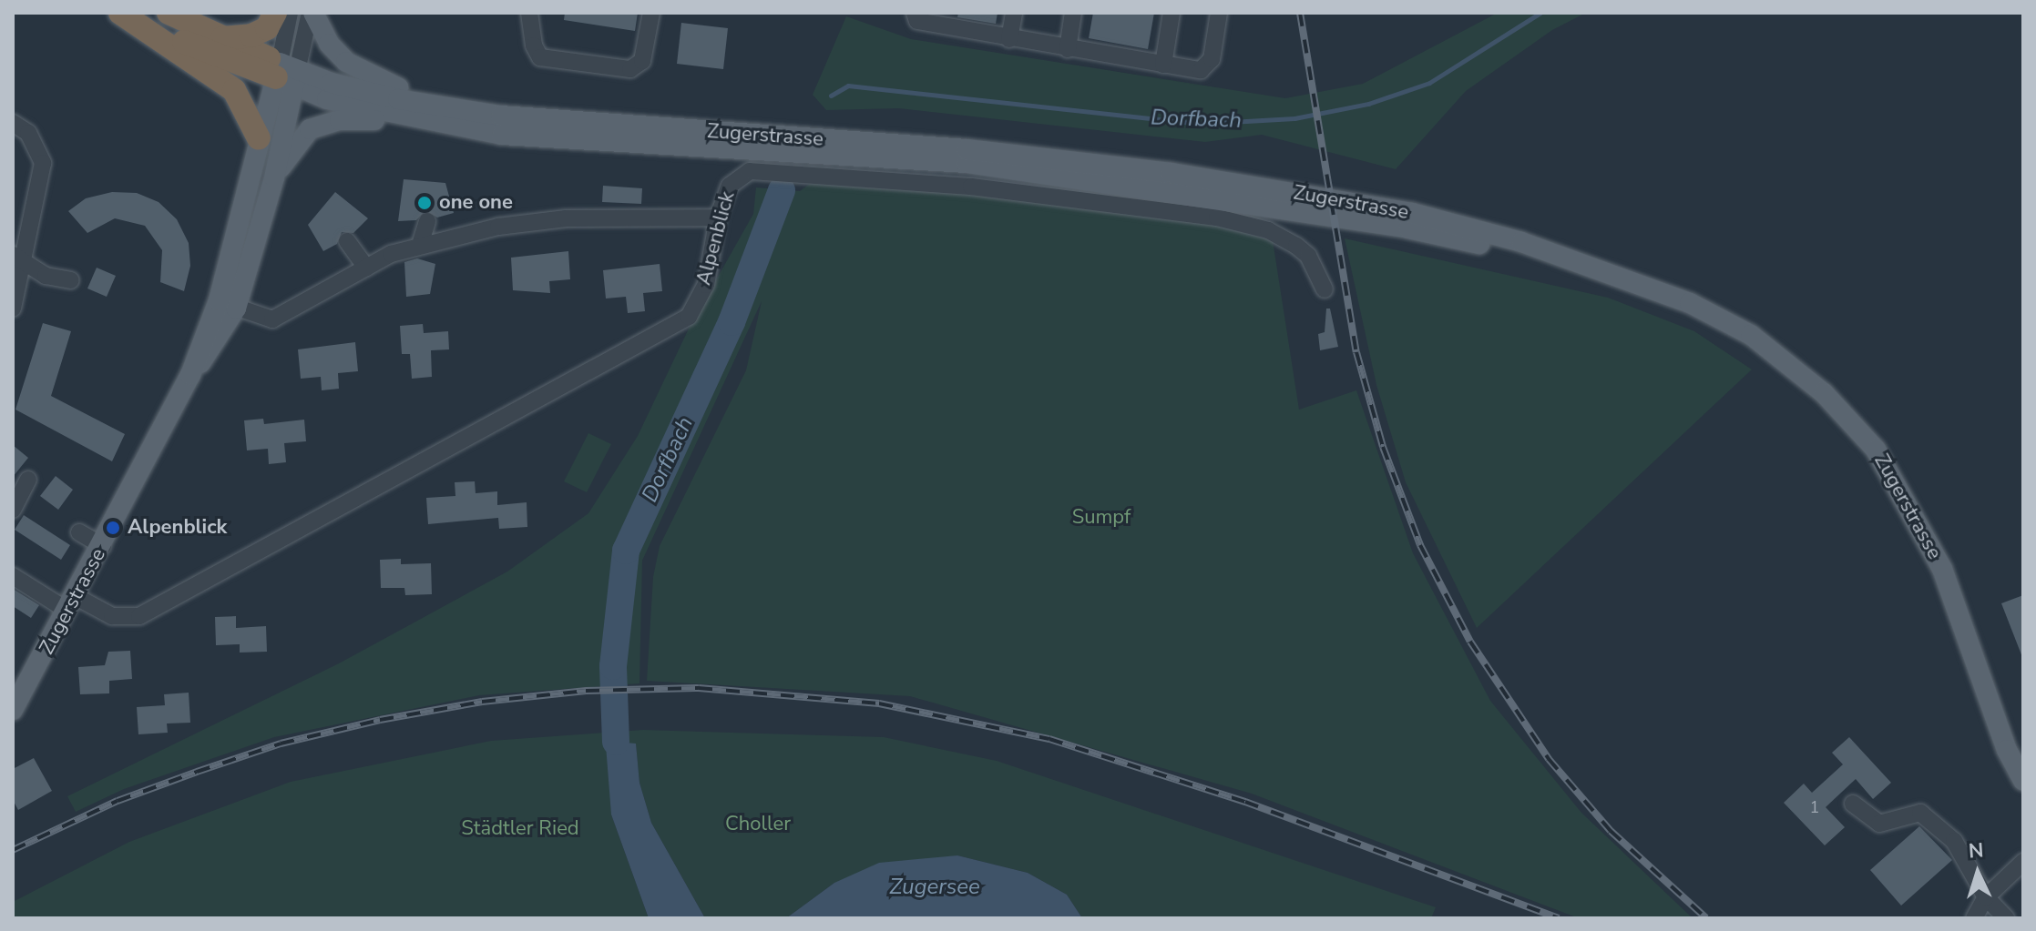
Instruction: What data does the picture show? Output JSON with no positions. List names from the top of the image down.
{
  "streets": {
    "main road": ["Zugerstrasse"],
    "street": ["Alpenblick"]
  },
  "crossings": [
    ["Zugerstrasse", "Alpenblick"]
  ],
  "water": ["Dorfbach", "Zugersee"],
  "parks": ["Sumpf", "Choller", "Städtler Ried"],
  "places": ["one one", "Alpenblick"],
  "house_numbers": ["1"],
  "north": "top"
}
